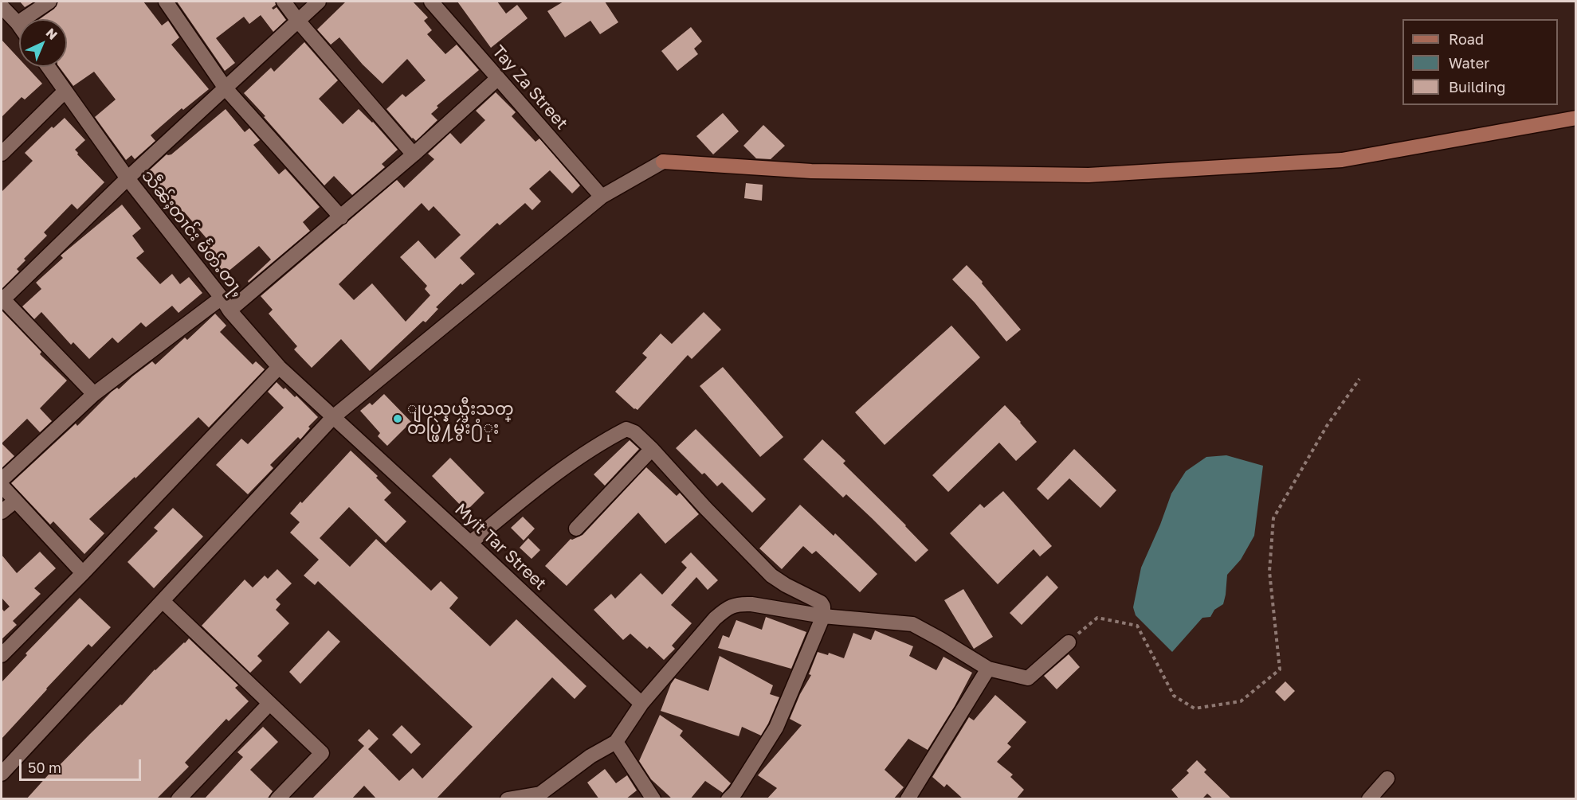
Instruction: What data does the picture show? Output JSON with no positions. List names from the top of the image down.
{
  "streets": {
    "street": ["Tay Za Street", "သဵၼ်ႈတၢင်း မႅတ်ႉတႃႇ", "Myit Tar Street"]
  },
  "crossings": [
    ["သဵၼ်ႈတၢင်း မႅတ်ႉတႃႇ", "Myit Tar Street"]
  ],
  "places": ["ျပည္နယ္မီးသတ္ တပ္ဖြဲ႔မွဴး႐ံုး"],
  "legend": ["Road", "Water", "Building"],
  "scale_bar": "50 m",
  "north": "top right"
}
